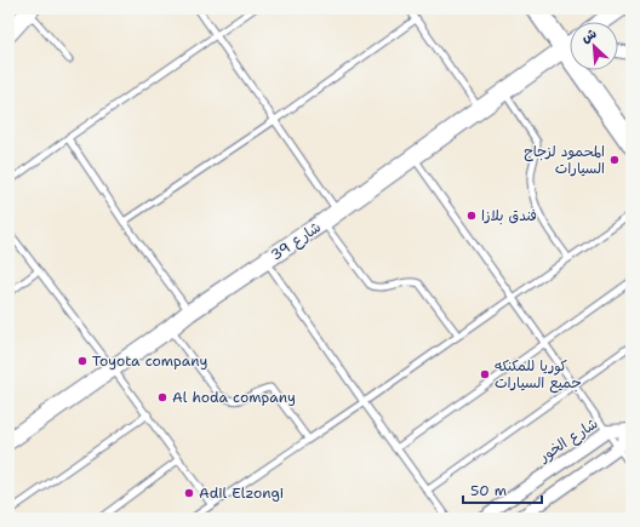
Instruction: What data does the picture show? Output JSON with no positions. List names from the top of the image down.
{
  "streets": {
    "street": ["شارع 39", "شارع الخور"]
  },
  "places": [
    "المحمود لزجاج السيارات",
    "فندق بلازا",
    "Toyota company",
    "كوريا للمكنكه جميع السيارات",
    "Al hoda company",
    "Adil Elzongi"
  ],
  "scale_bar": "50 m",
  "north": "top left"
}
